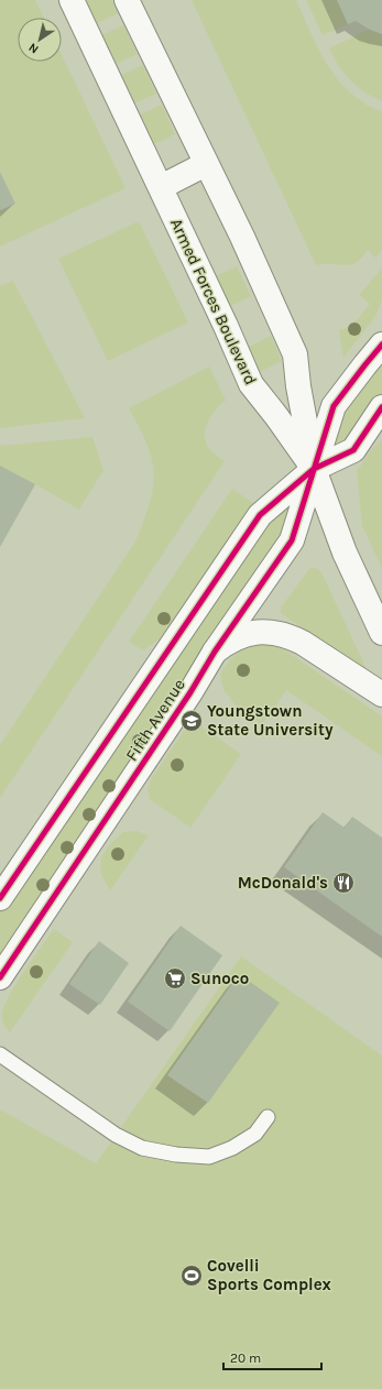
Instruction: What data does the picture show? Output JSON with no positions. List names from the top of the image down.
{
  "streets": {
    "street": ["Armed Forces Boulevard", "Fifth Avenue"]
  },
  "crossings": [
    ["Armed Forces Boulevard", "Fifth Avenue"]
  ],
  "places": {
    "school or university": ["Youngstown State University"],
    "restaurant": ["McDonald's"],
    "supermarket": ["Sunoco"],
    "sports": ["Covelli Sports Complex"]
  },
  "scale_bar": "20 m",
  "north": "bottom left"
}
